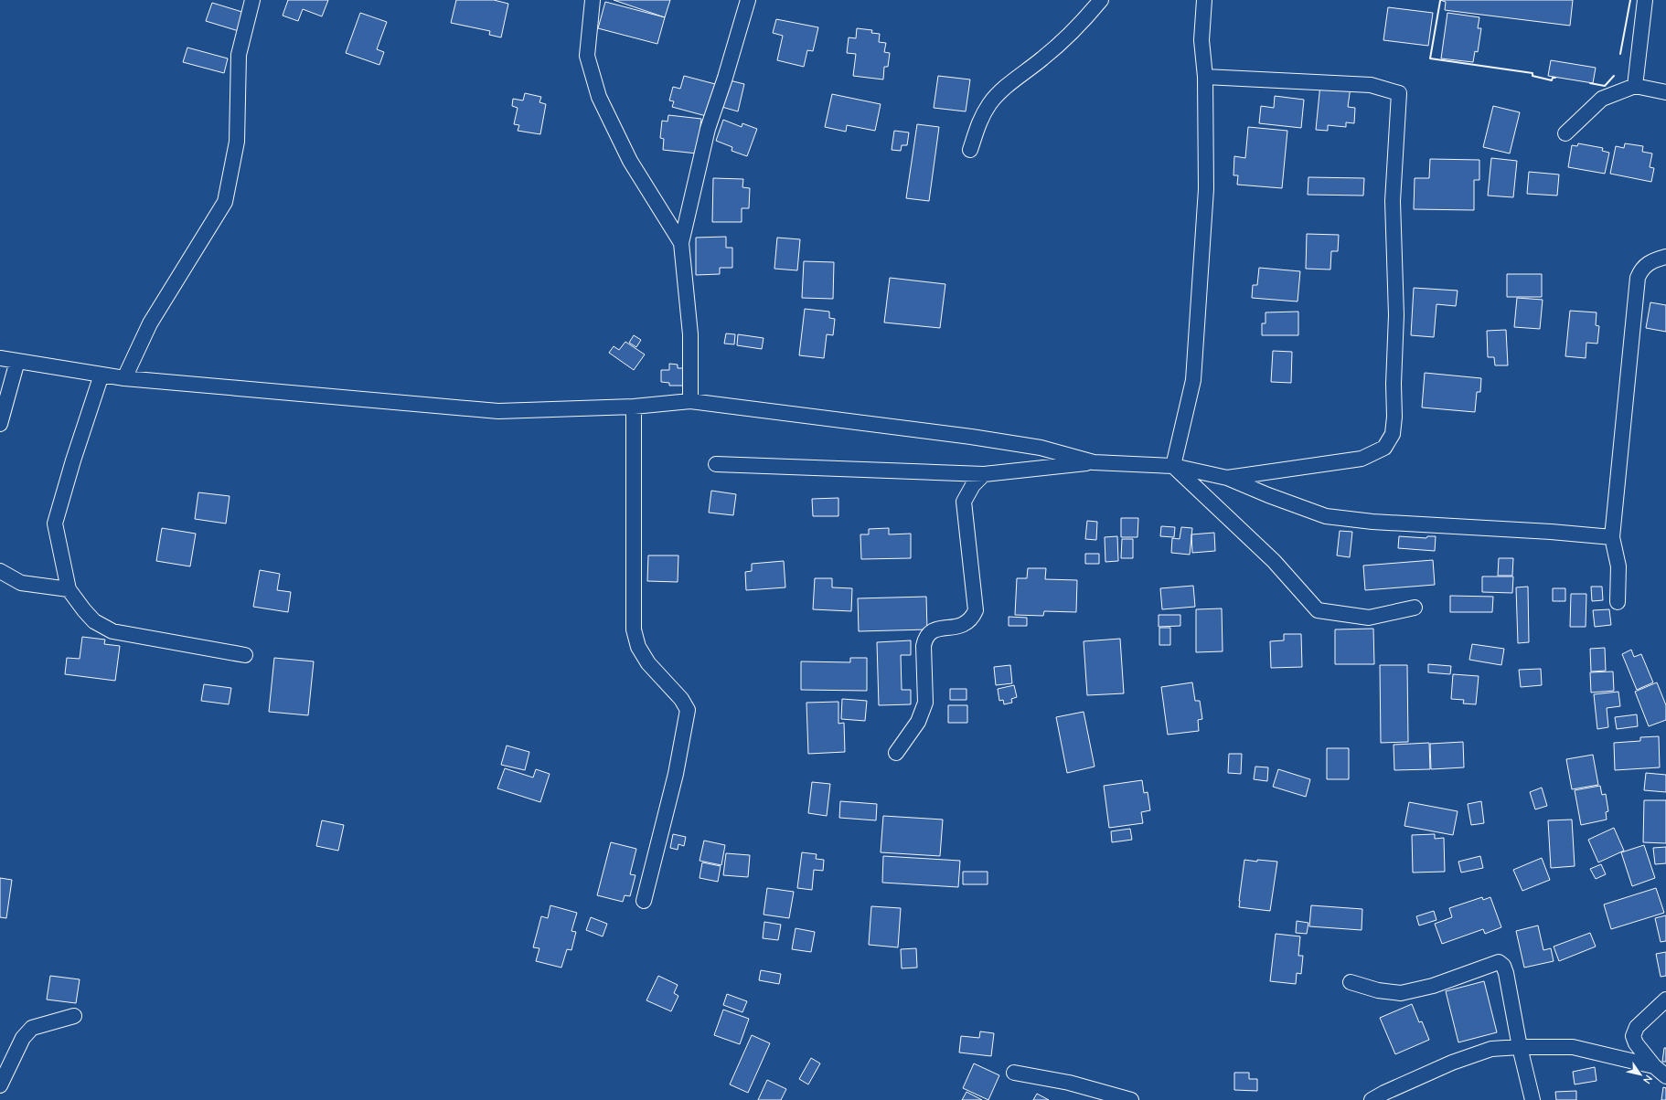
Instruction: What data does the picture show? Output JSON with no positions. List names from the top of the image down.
{
  "north": "bottom right"
}
